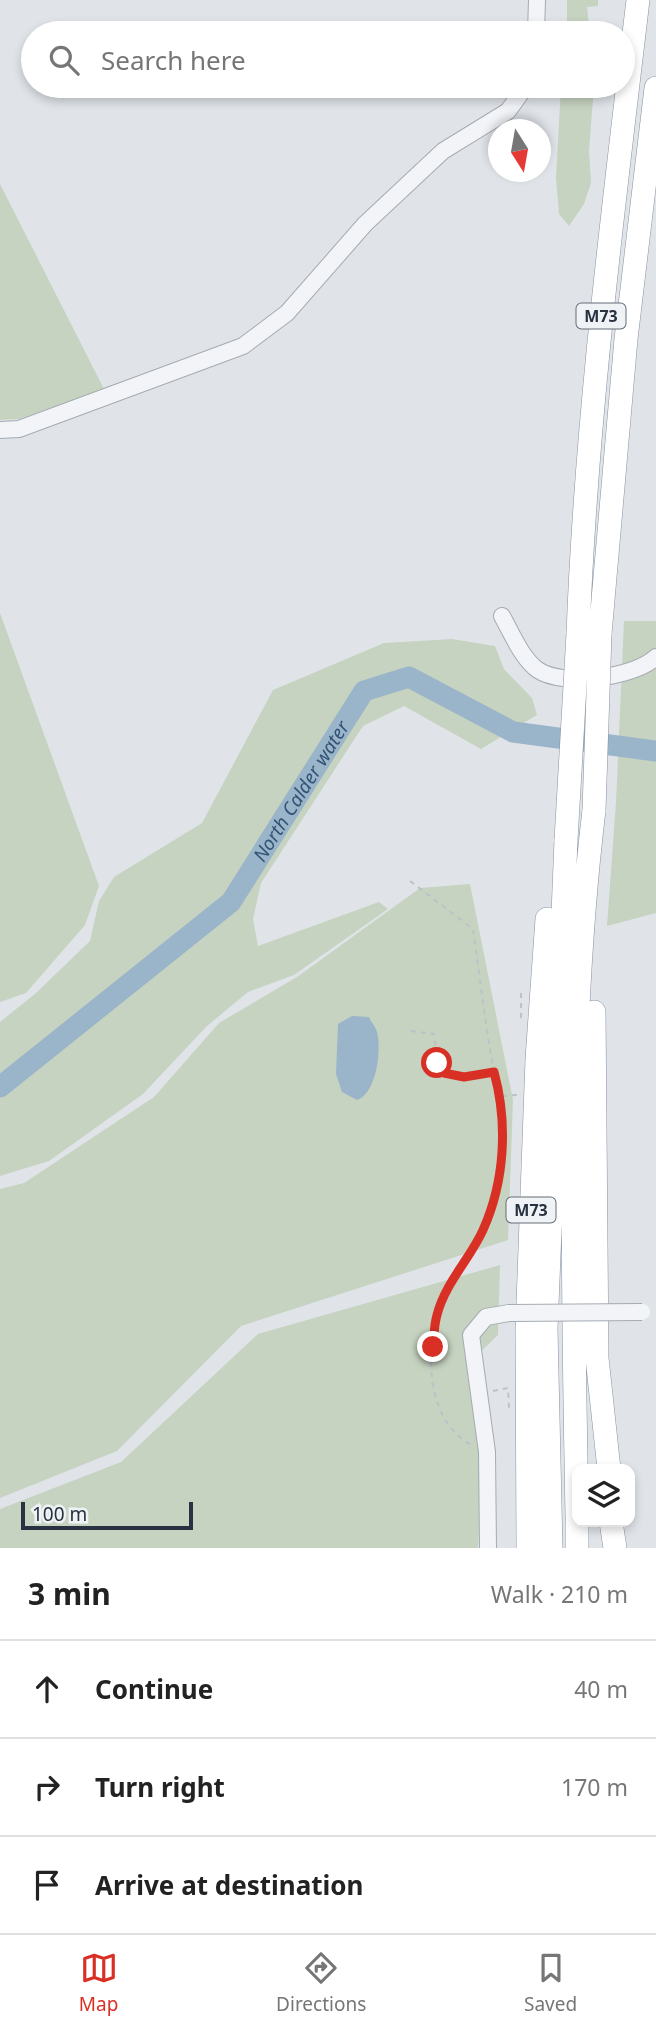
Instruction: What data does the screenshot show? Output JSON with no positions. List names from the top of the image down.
{
  "streets": {
    "highway": ["M73"]
  },
  "water": ["North Calder water"],
  "scale_bar": "100 m",
  "north": "bottom",
  "page": {
    "search": "Search here",
    "scale": "100 m",
    "heading": ["3 min", "Walk · 210 m"],
    "list": [
      ["Continue", "40 m"],
      ["Turn right", "170 m"],
      "Arrive at destination"
    ],
    "nav": ["Map", "Directions", "Saved"]
  }
}
